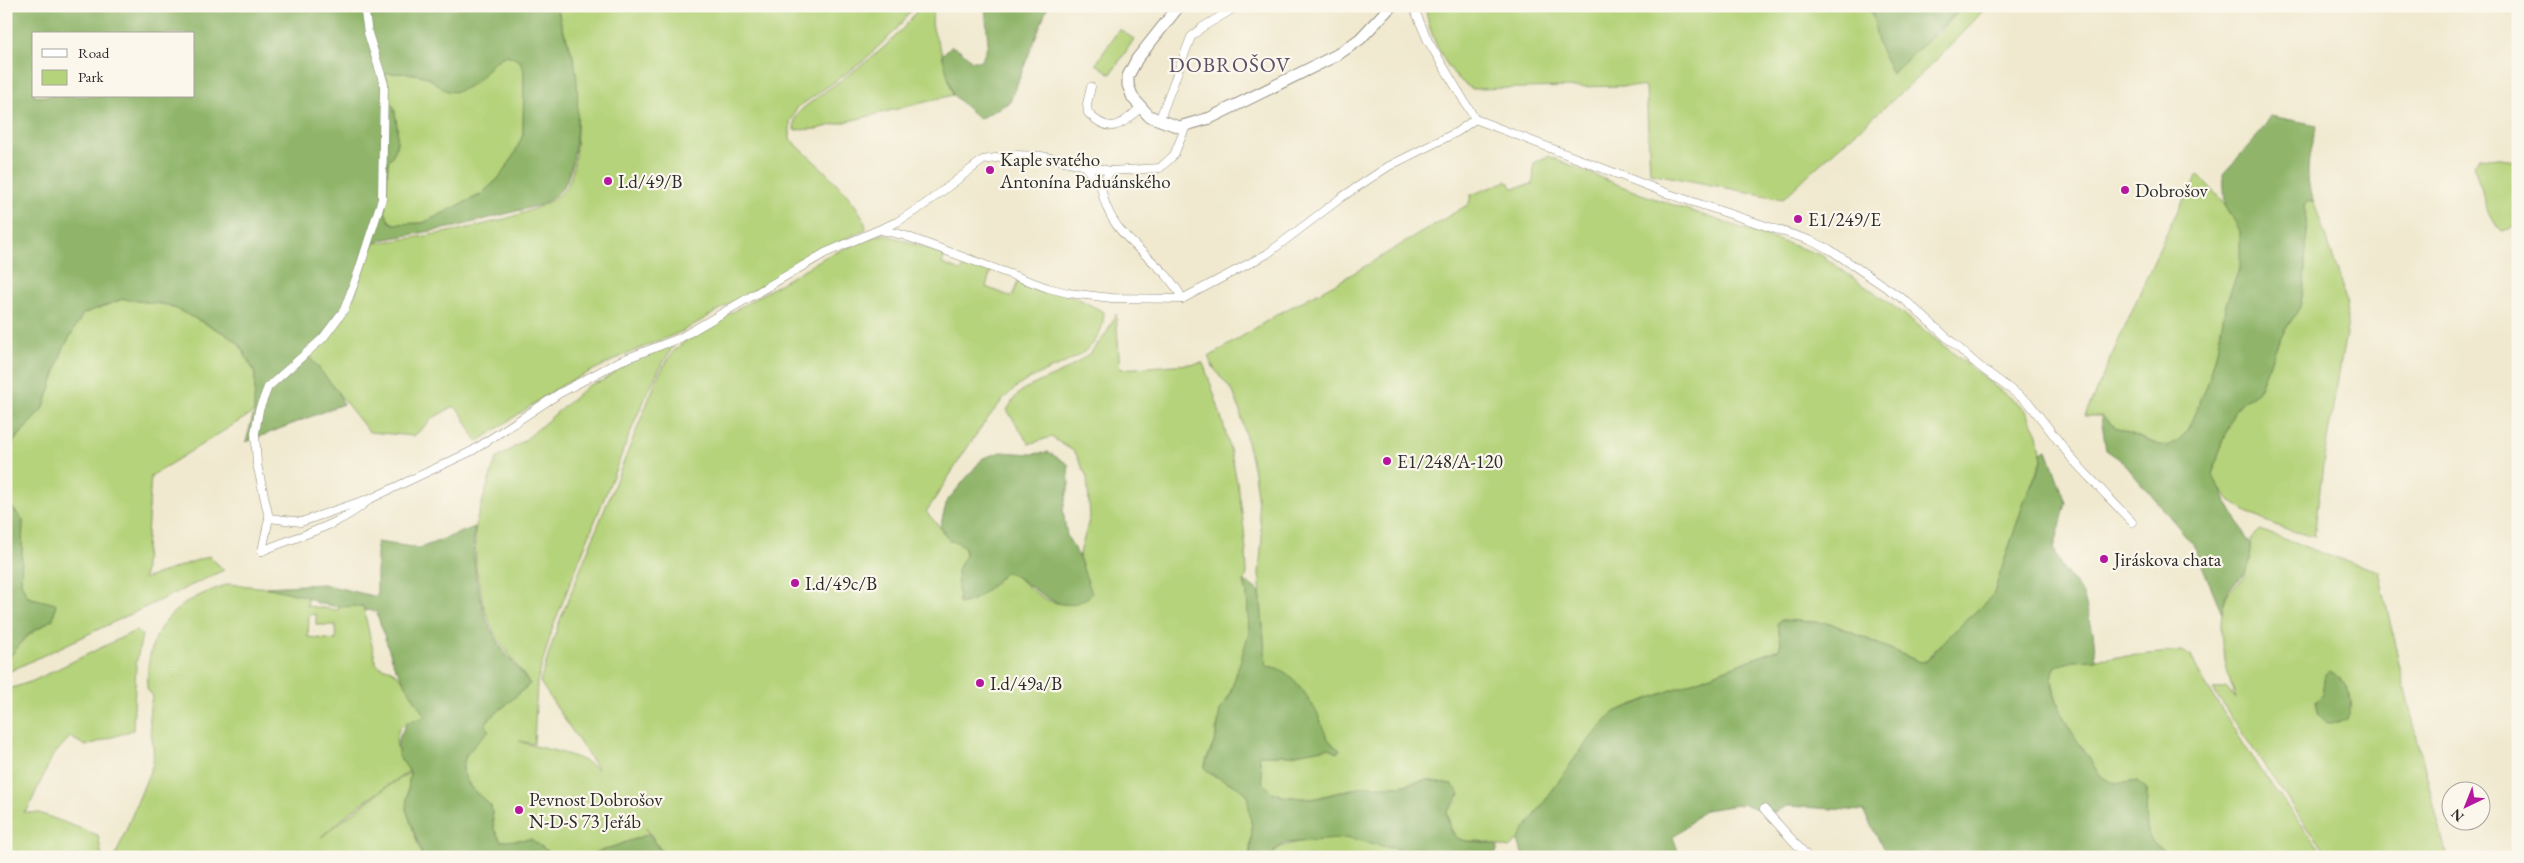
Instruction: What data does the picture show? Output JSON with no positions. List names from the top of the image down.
{
  "districts": ["DOBROŠOV"],
  "places": [
    "Kaple svatého Antonína Paduánského",
    "I.d/49/B",
    "Dobrošov",
    "E1/249/E",
    "E1/248/A-120",
    "Jiráskova chata",
    "I.d/49c/B",
    "I.d/49a/B",
    "Pevnost Dobrošov N-D-S 73 Jeřáb"
  ],
  "legend": ["Road", "Park"],
  "north": "bottom left"
}
